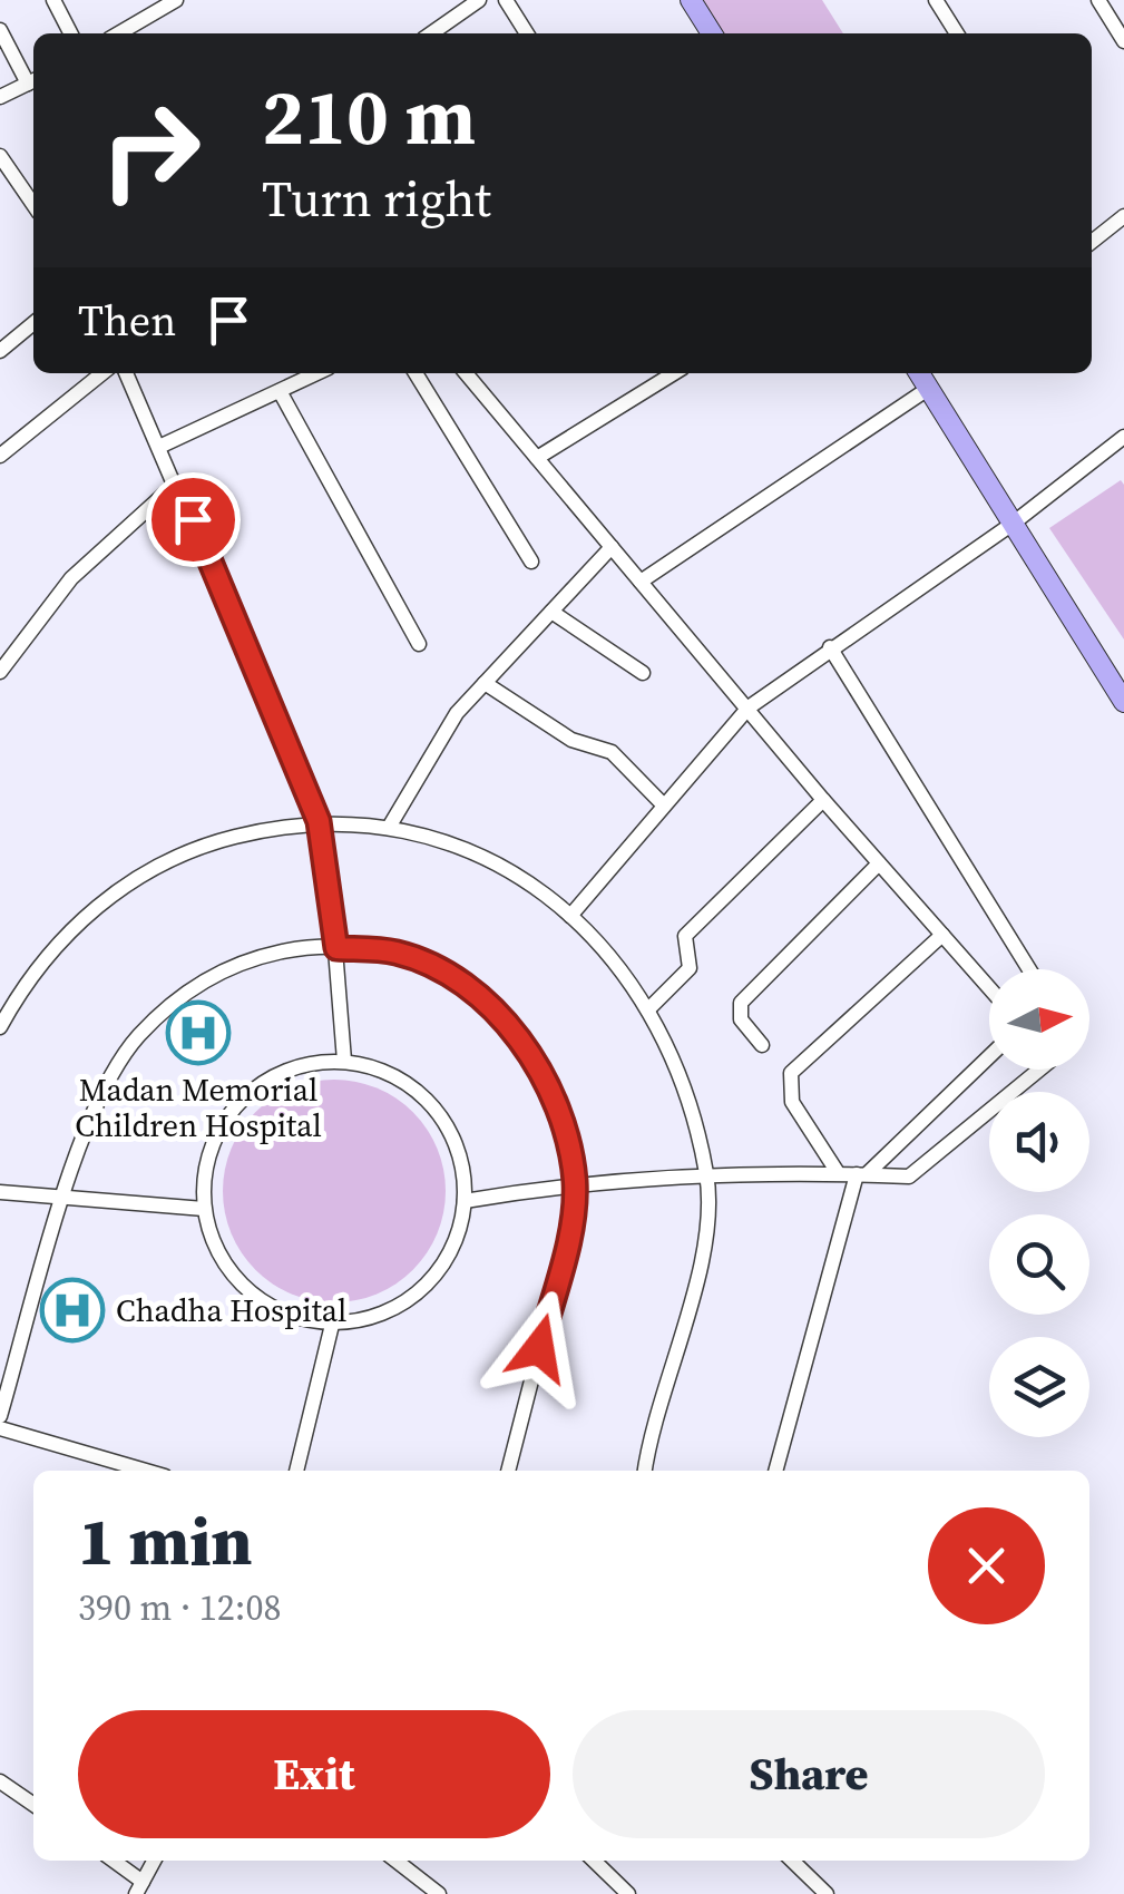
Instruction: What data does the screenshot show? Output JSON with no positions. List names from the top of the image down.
{
  "places": {
    "hospital": ["Madan Memorial Children Hospital", "Chadha Hospital"]
  },
  "north": "right",
  "page": {
    "turn": ["210 m", "Turn right"],
    "then": "Then",
    "heading": ["1 min", "390 m · 12:08"],
    "buttons": ["Exit", "Share"]
  }
}
